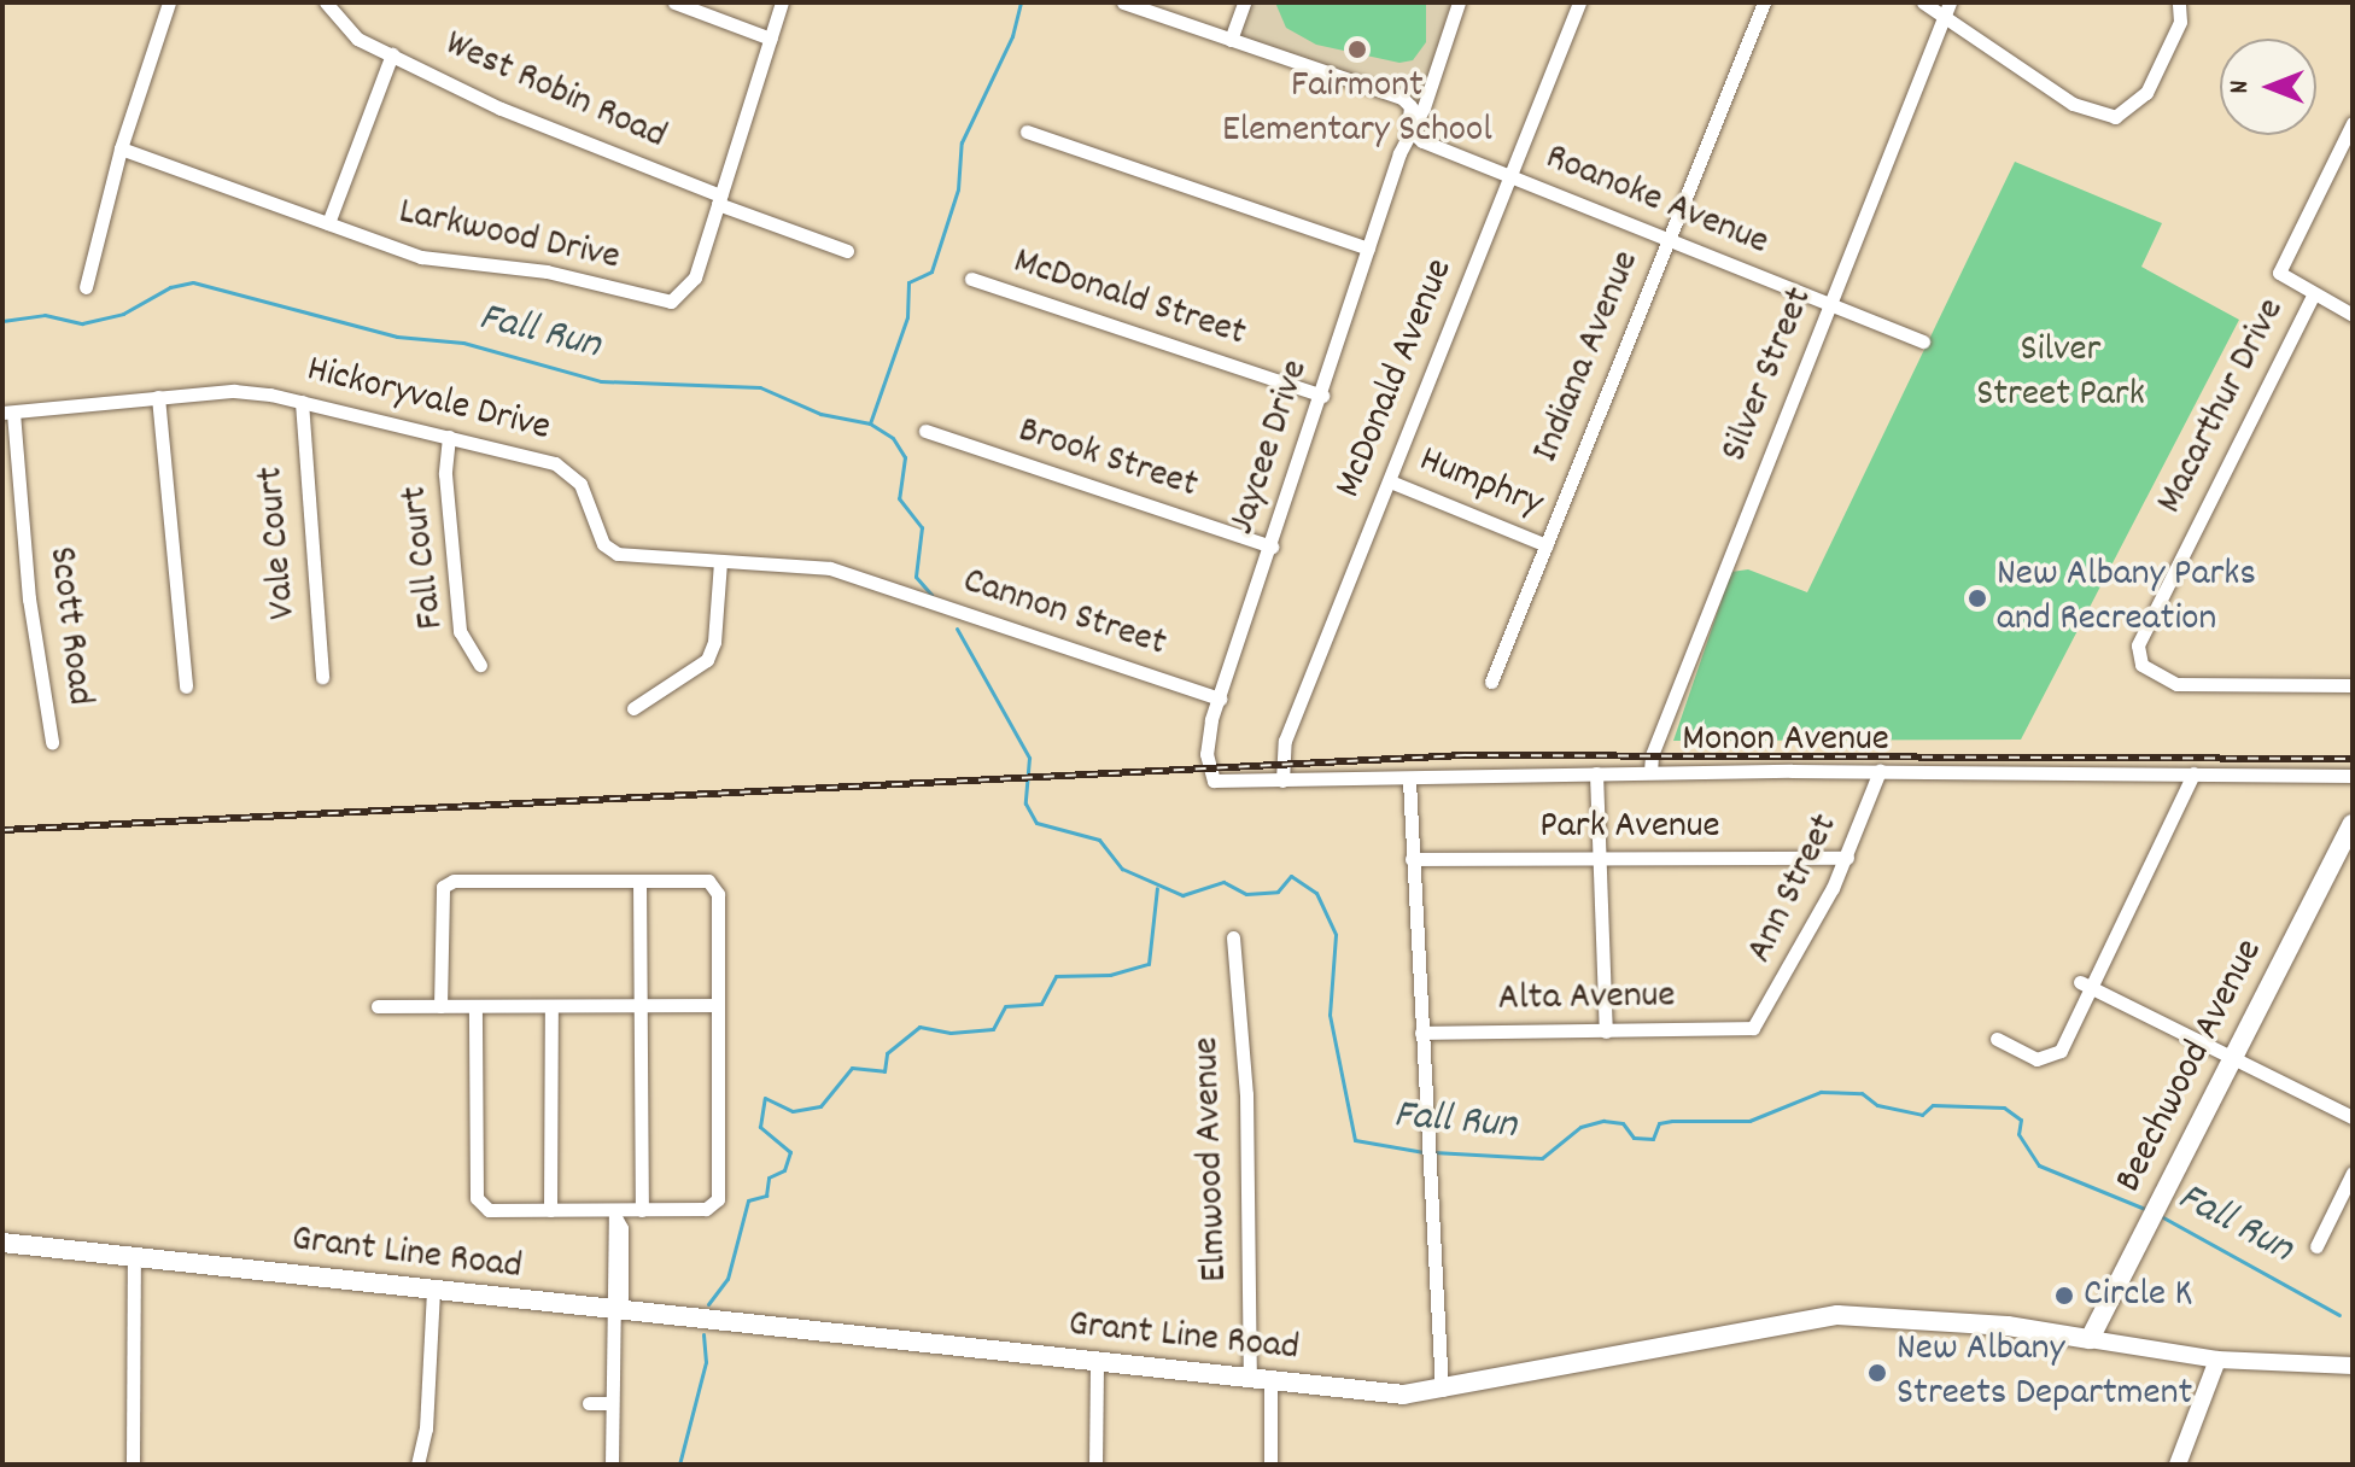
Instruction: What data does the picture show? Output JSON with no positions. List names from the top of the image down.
{
  "streets": {
    "main road": ["Beechwood Avenue", "Grant Line Road"],
    "street": [
      "West Robin Road",
      "Roanoke Avenue",
      "Larkwood Drive",
      "McDonald Street",
      "Indiana Avenue",
      "Silver Street",
      "McDonald Avenue",
      "Hickoryvale Drive",
      "Macarthur Drive",
      "Jaycee Drive",
      "Brook Street",
      "Humphry",
      "Vale Court",
      "Fall Court",
      "Cannon Street",
      "Scott Road",
      "Monon Avenue",
      "Park Avenue",
      "Ann Street",
      "Alta Avenue",
      "Elmwood Avenue"
    ]
  },
  "crossings": [
    ["West Robin Road", "Larkwood Drive"],
    ["Roanoke Avenue", "Indiana Avenue"],
    ["Roanoke Avenue", "Silver Street"],
    ["Roanoke Avenue", "McDonald Avenue"],
    ["Roanoke Avenue", "Jaycee Drive"],
    ["McDonald Street", "Jaycee Drive"],
    ["Indiana Avenue", "Humphry"],
    ["Silver Street", "Monon Avenue"],
    ["McDonald Avenue", "Humphry"],
    ["McDonald Avenue", "Monon Avenue"],
    ["Hickoryvale Drive", "Vale Court"],
    ["Hickoryvale Drive", "Fall Court"],
    ["Hickoryvale Drive", "Cannon Street"],
    ["Hickoryvale Drive", "Scott Road"],
    ["Jaycee Drive", "Brook Street"],
    ["Jaycee Drive", "Cannon Street"],
    ["Jaycee Drive", "Monon Avenue"],
    ["Monon Avenue", "Ann Street"],
    ["Park Avenue", "Ann Street"],
    ["Ann Street", "Alta Avenue"],
    ["Beechwood Avenue", "Grant Line Road"],
    ["Elmwood Avenue", "Grant Line Road"]
  ],
  "water": ["Fall Run"],
  "parks": ["Silver Street Park"],
  "places": [
    "Fairmont Elementary School",
    "New Albany Parks and Recreation",
    "Circle K",
    "New Albany Streets Department"
  ],
  "north": "left"
}
